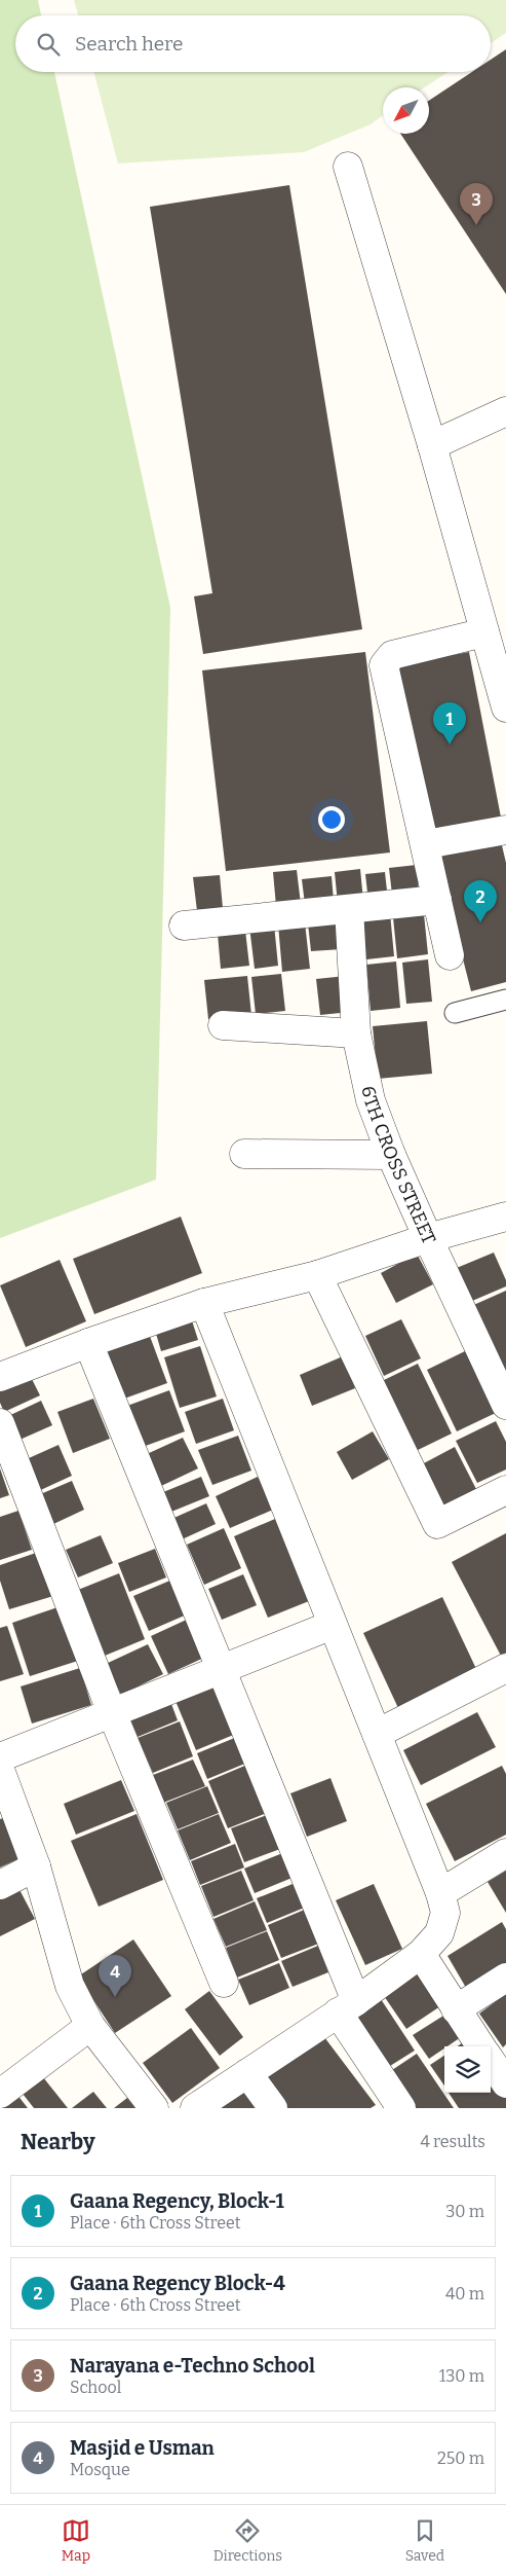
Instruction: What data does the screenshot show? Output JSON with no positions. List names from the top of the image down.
{
  "streets": {
    "street": ["6TH CROSS STREET"]
  },
  "north": "bottom left",
  "page": {
    "search": "Search here",
    "pins": [
      "3",
      "1",
      "2",
      "4"
    ],
    "heading": ["Nearby", "4 results"],
    "list": [
      {
        "mark": "1",
        "name": "Gaana Regency, Block-1",
        "note": "Place · 6th Cross Street",
        "value": "30 m"
      },
      {
        "mark": "2",
        "name": "Gaana Regency Block-4",
        "note": "Place · 6th Cross Street",
        "value": "40 m"
      },
      {
        "mark": "3",
        "name": "Narayana e-Techno School",
        "note": "School",
        "value": "130 m"
      },
      {
        "mark": "4",
        "name": "Masjid e Usman",
        "note": "Mosque",
        "value": "250 m"
      }
    ],
    "nav": ["Map", "Directions", "Saved"]
  }
}
